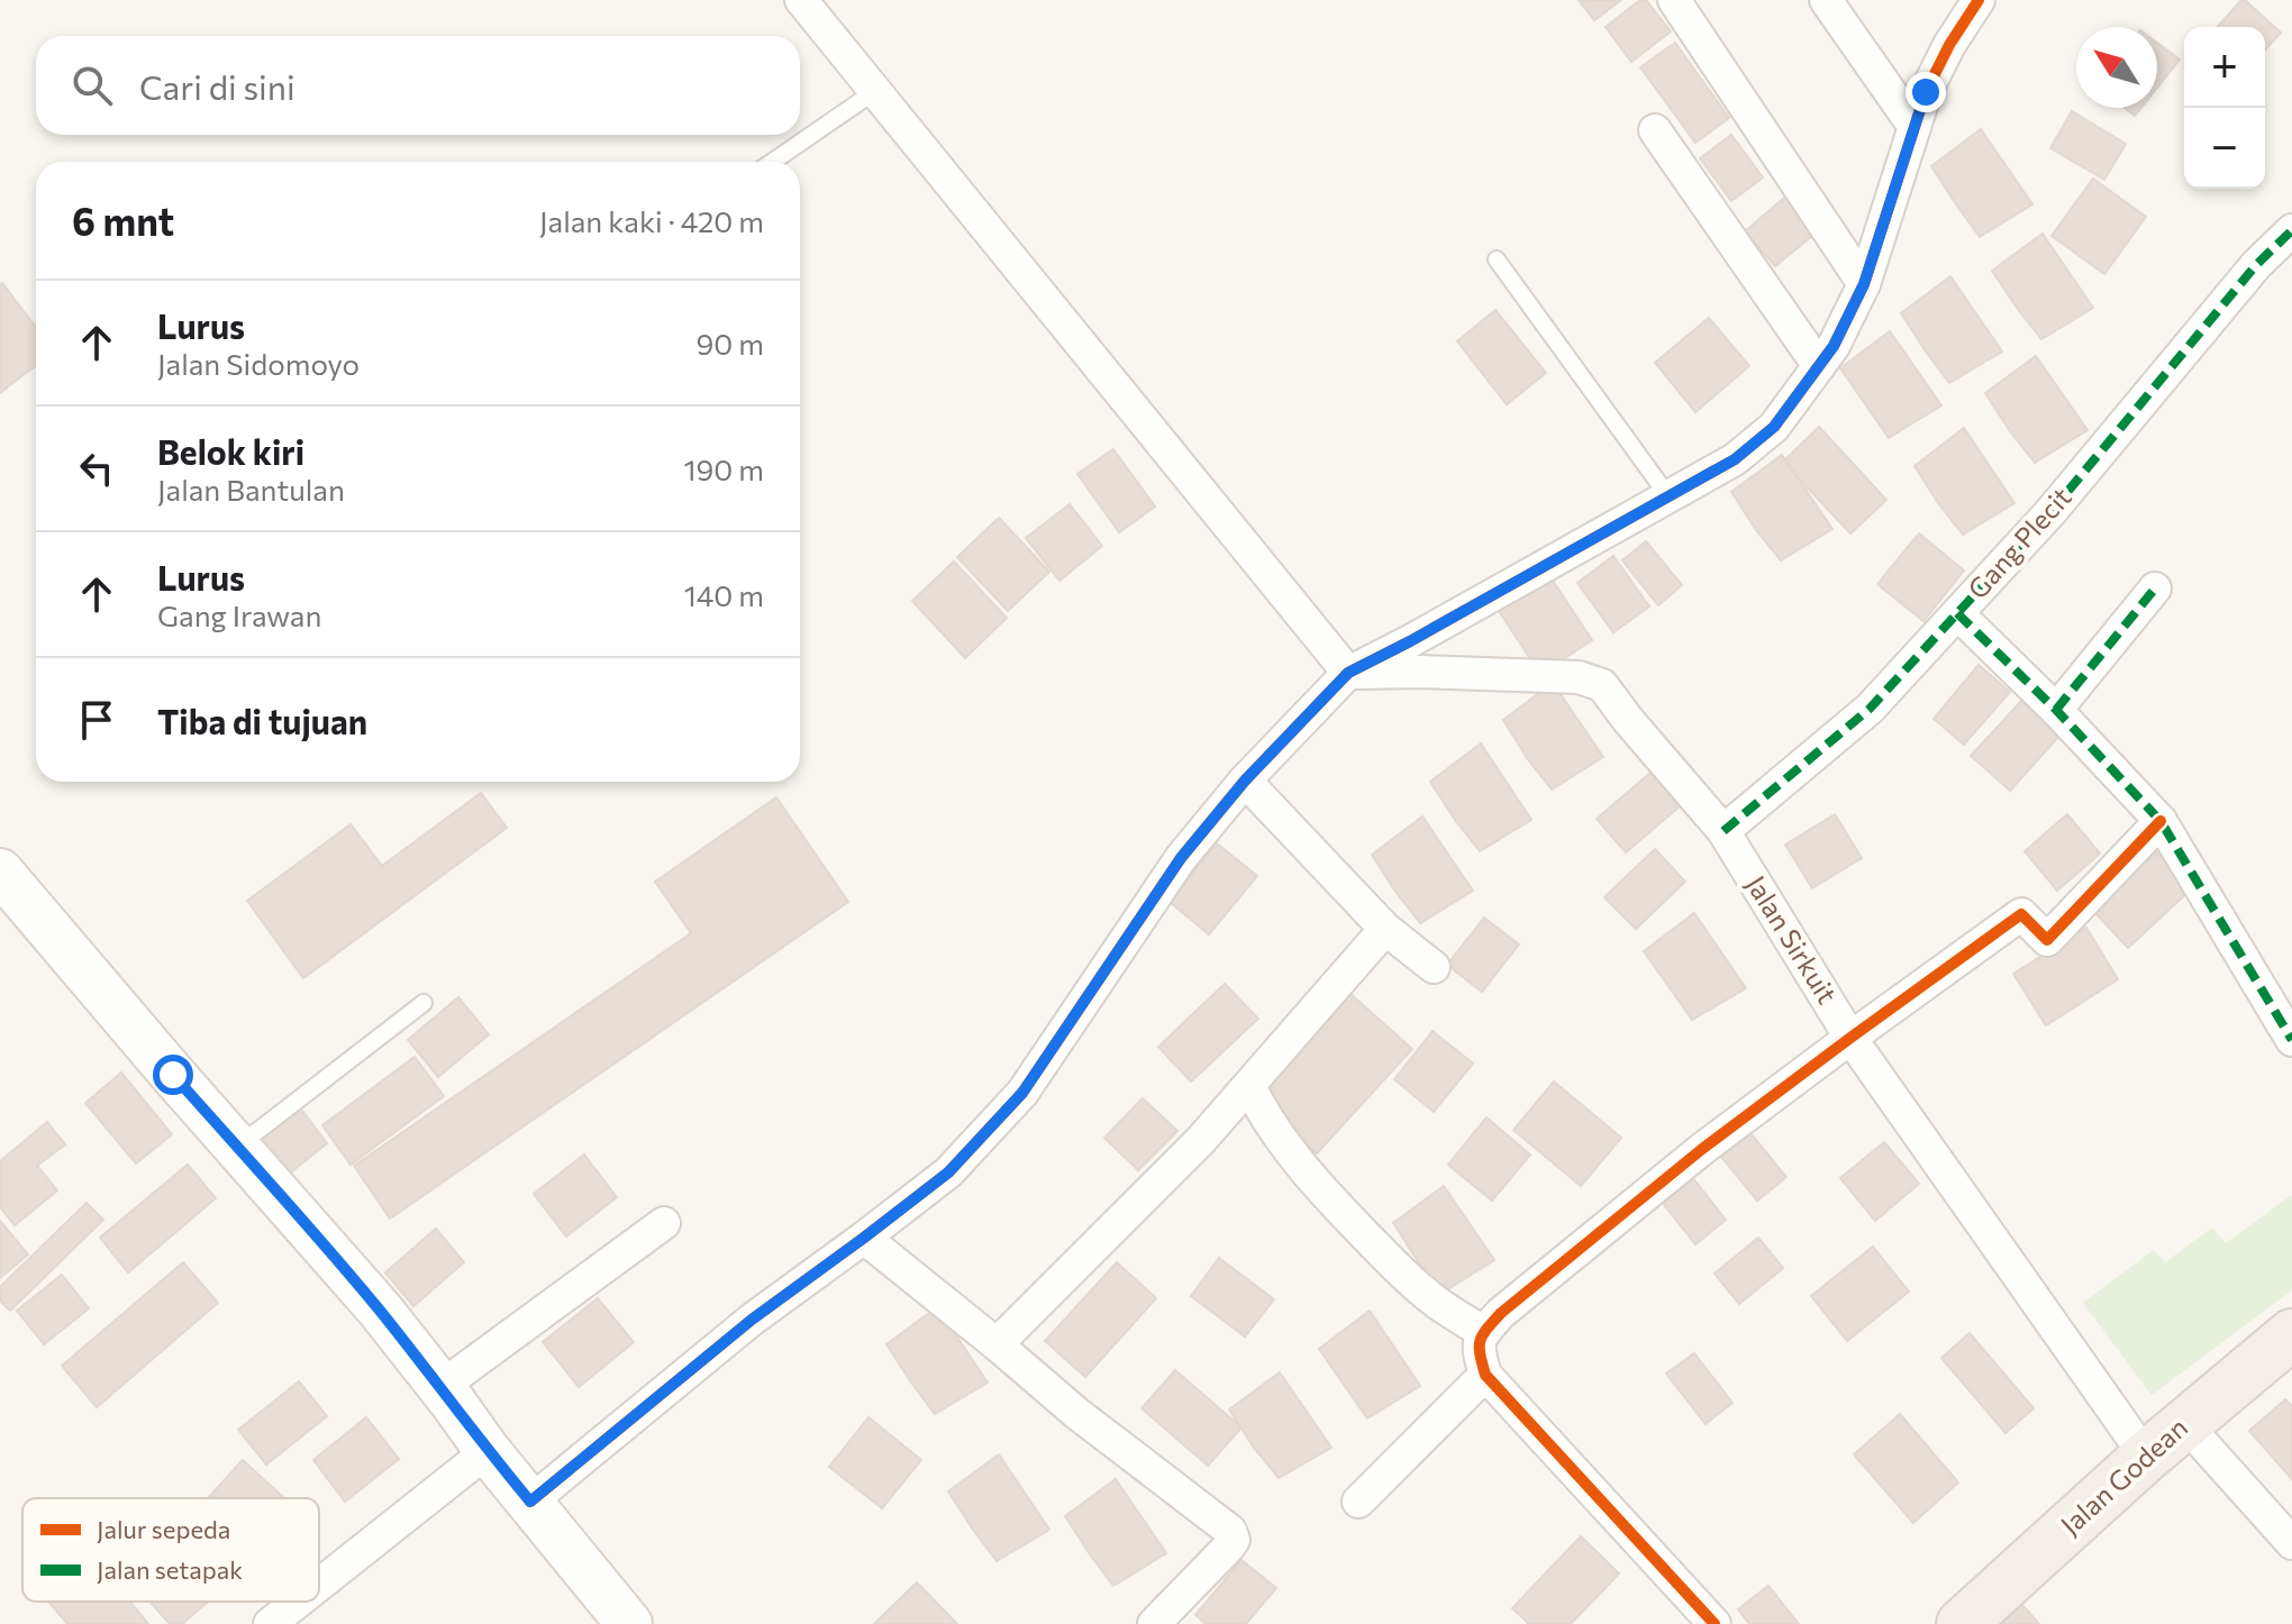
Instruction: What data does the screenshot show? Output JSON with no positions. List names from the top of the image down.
{
  "streets": {
    "main road": ["Jalan Godean"],
    "street": ["Gang Plecit", "Jalan Sirkuit"]
  },
  "crossings": [
    ["Gang Plecit", "Jalan Sirkuit"],
    ["Jalan Sirkuit", "Jalan Godean"]
  ],
  "legend": ["Jalur sepeda", "Jalan setapak"],
  "north": "top left",
  "page": {
    "map_buttons": ["+", "−"],
    "search": "Cari di sini",
    "heading": ["6 mnt", "Jalan kaki · 420 m"],
    "list": [
      ["Lurus", "Jalan Sidomoyo", "90 m"],
      ["Belok kiri", "Jalan Bantulan", "190 m"],
      ["Lurus", "Gang Irawan", "140 m"],
      "Tiba di tujuan"
    ]
  }
}
